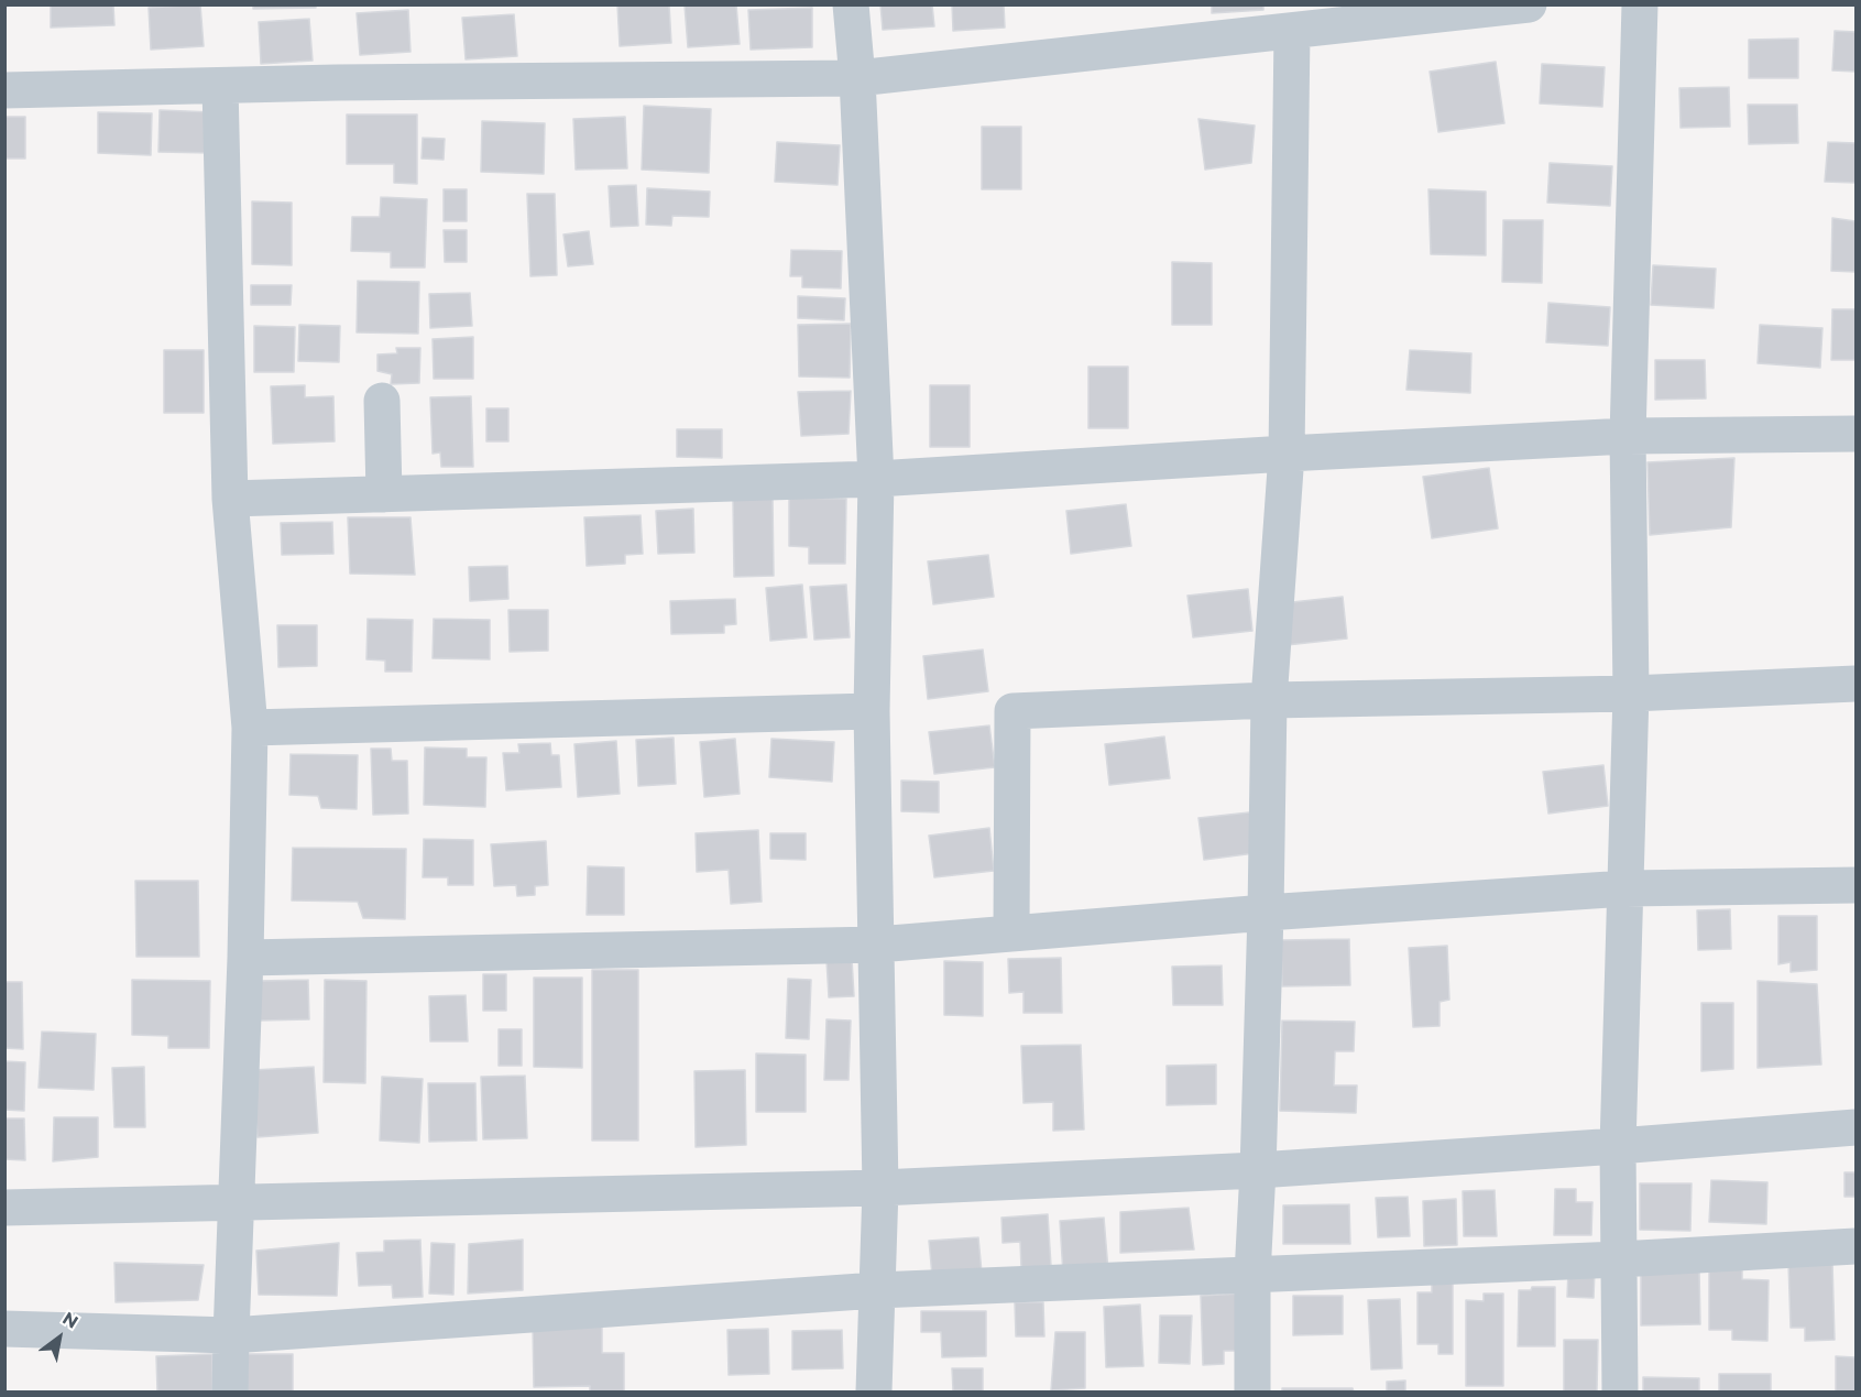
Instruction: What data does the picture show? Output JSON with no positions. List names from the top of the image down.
{
  "north": "top right"
}
